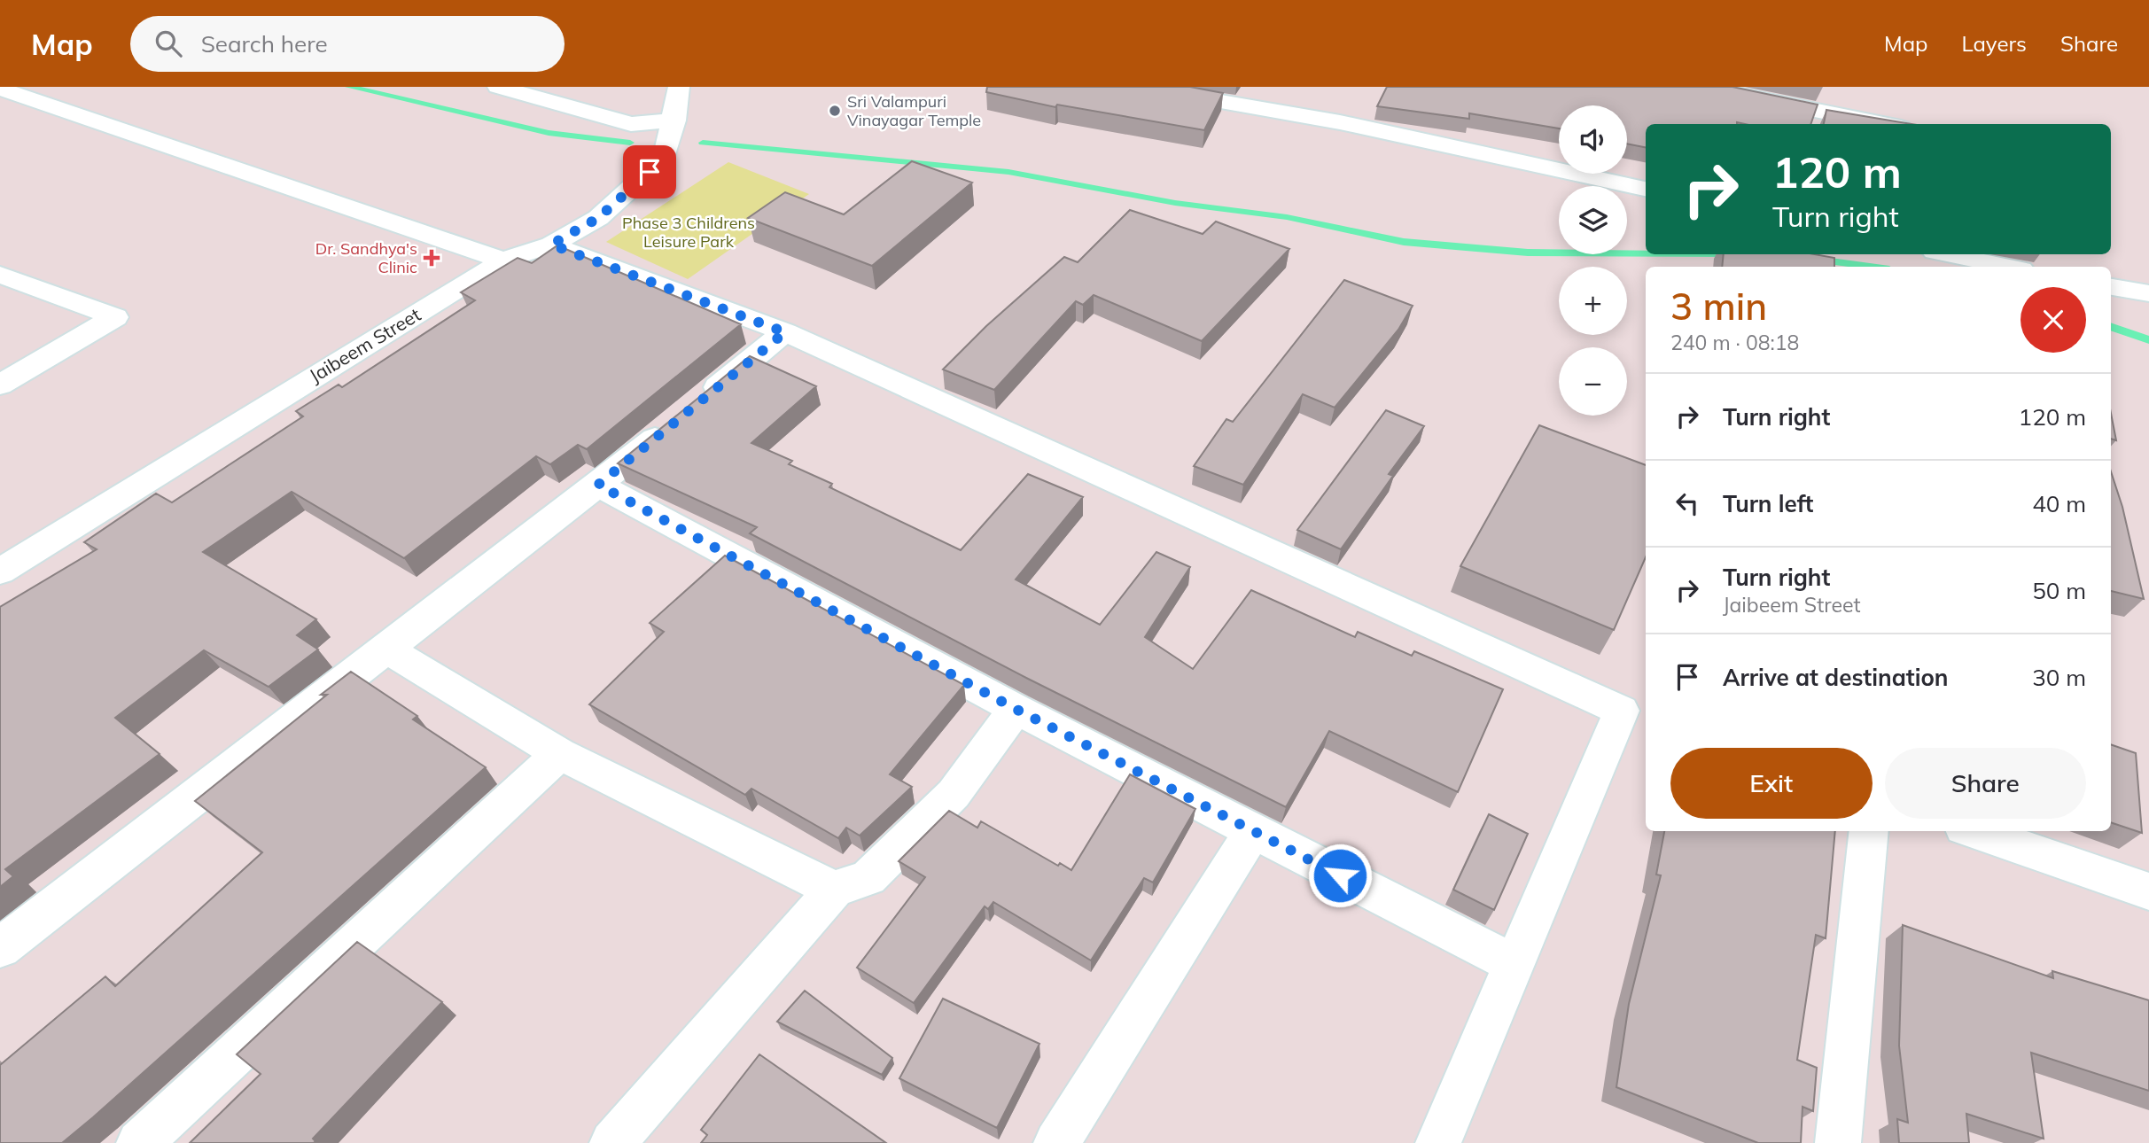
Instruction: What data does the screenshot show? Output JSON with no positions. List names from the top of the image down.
{
  "streets": {
    "street": ["Jaibeem Street"]
  },
  "parks": ["Phase 3 Childrens Leisure Park"],
  "places": {
    "other": ["Sri Valampuri Vinayagar Temple"],
    "health": ["Dr. Sandhya's Clinic"]
  },
  "page": {
    "header": "Map",
    "search": "Search here",
    "nav": ["Map", "Layers", "Share"],
    "map_buttons": ["+", "−"],
    "turn": ["120 m", "Turn right"],
    "heading": ["3 min", "240 m · 08:18"],
    "list": [
      {
        "name": "Turn right",
        "value": "120 m"
      },
      {
        "name": "Turn left",
        "value": "40 m"
      },
      {
        "name": "Turn right",
        "note": "Jaibeem Street",
        "value": "50 m"
      },
      {
        "name": "Arrive at destination",
        "value": "30 m"
      }
    ],
    "buttons": ["Exit", "Share"]
  }
}
